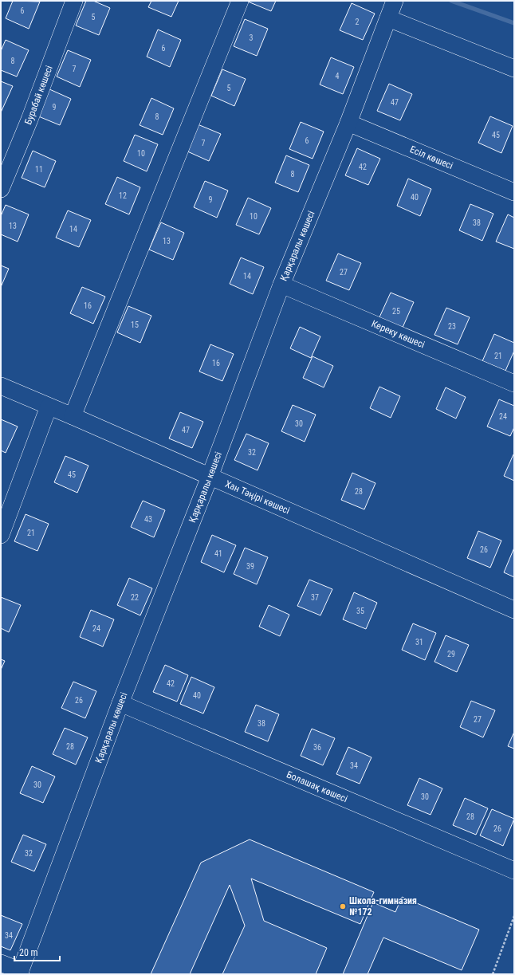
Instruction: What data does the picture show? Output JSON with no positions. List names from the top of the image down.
{
  "streets": {
    "street": [
      "Бурабай көшесі",
      "Есіл көшесі",
      "Қарқаралы көшесі",
      "Кереку көшесі",
      "Хан Тәңірі көшесі",
      "Болашақ көшесі"
    ]
  },
  "crossings": [
    ["Есіл көшесі", "Қарқаралы көшесі"],
    ["Қарқаралы көшесі", "Кереку көшесі"],
    ["Қарқаралы көшесі", "Хан Тәңірі көшесі"],
    ["Қарқаралы көшесі", "Болашақ көшесі"]
  ],
  "places": ["Школа-гимназия №172"],
  "house_numbers": [
    "6",
    "5",
    "2",
    "3",
    "6",
    "8",
    "7",
    "4",
    "5",
    "47",
    "9",
    "8",
    "45",
    "6",
    "7",
    "10",
    "42",
    "11",
    "8",
    "12",
    "40",
    "9",
    "10",
    "38",
    "13",
    "14",
    "13",
    "27",
    "14",
    "16",
    "25",
    "15",
    "23",
    "21",
    "16",
    "24",
    "30",
    "47",
    "32",
    "45",
    "28",
    "43",
    "21",
    "26",
    "41",
    "39",
    "22",
    "37",
    "35",
    "24",
    "31",
    "29",
    "42",
    "40",
    "26",
    "27",
    "38",
    "28",
    "36",
    "34",
    "30",
    "30",
    "28",
    "26",
    "32",
    "34"
  ],
  "scale_bar": "20 m"
}
